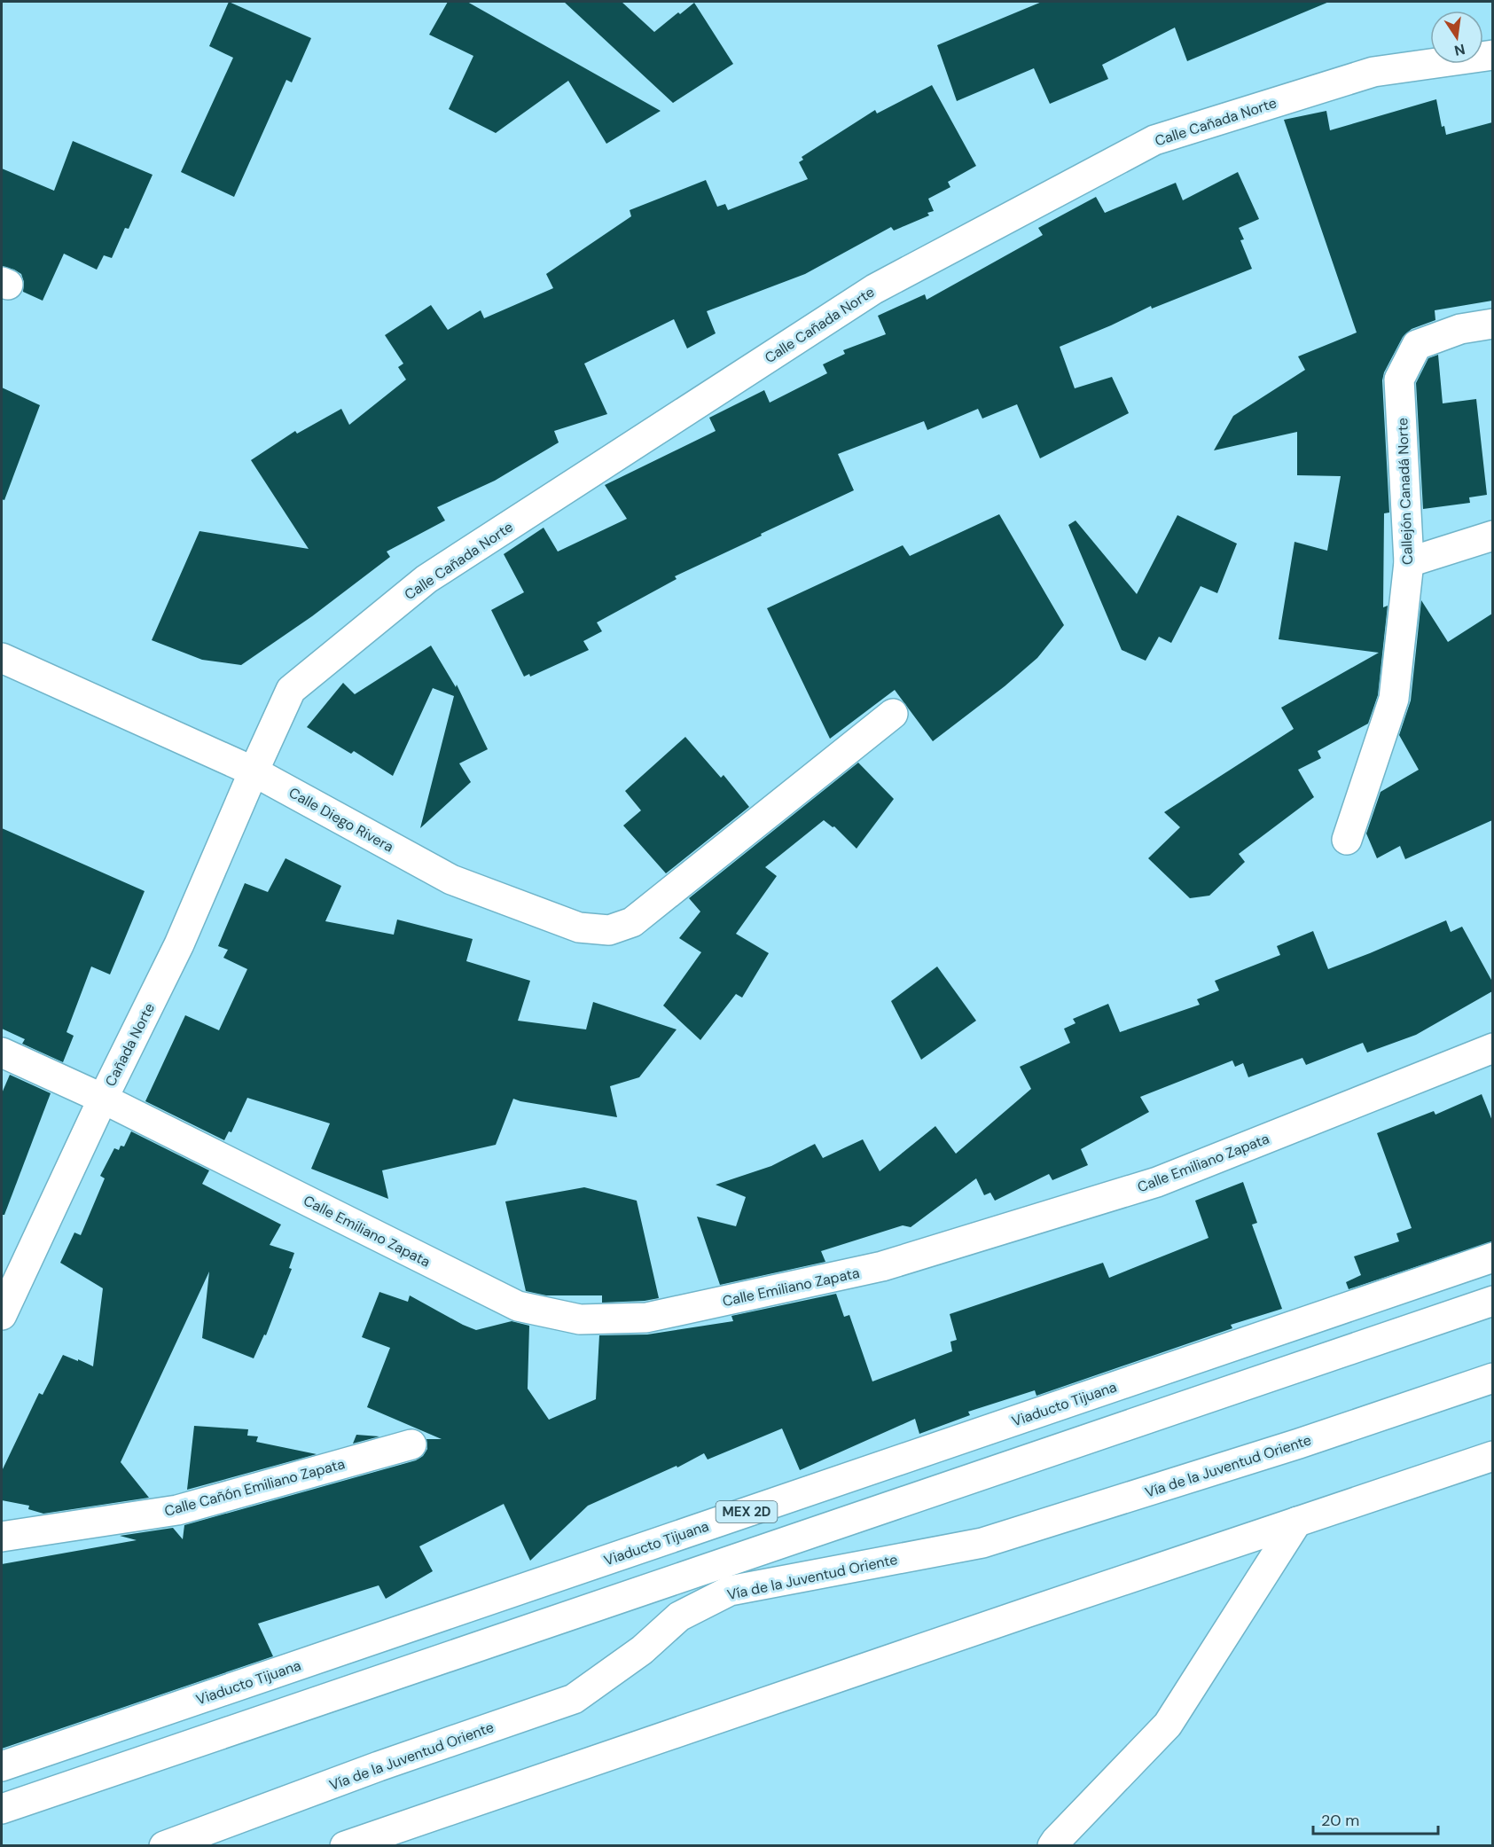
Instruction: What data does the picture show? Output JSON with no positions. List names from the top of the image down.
{
  "streets": {
    "main road": [
      "Calle Cañada Norte",
      "Callejón Canadá Norte",
      "Calle Diego Rivera",
      "Cañada Norte",
      "Calle Emiliano Zapata",
      "Viaducto Tijuana",
      "Vía de la Juventud Oriente",
      "Calle Cañón Emiliano Zapata",
      "MEX 2D"
    ]
  },
  "crossings": [
    ["Calle Cañada Norte", "Calle Diego Rivera"],
    ["Calle Cañada Norte", "Cañada Norte"],
    ["Calle Diego Rivera", "Cañada Norte"],
    ["Cañada Norte", "Calle Emiliano Zapata"]
  ],
  "scale_bar": "20 m",
  "north": "bottom"
}
